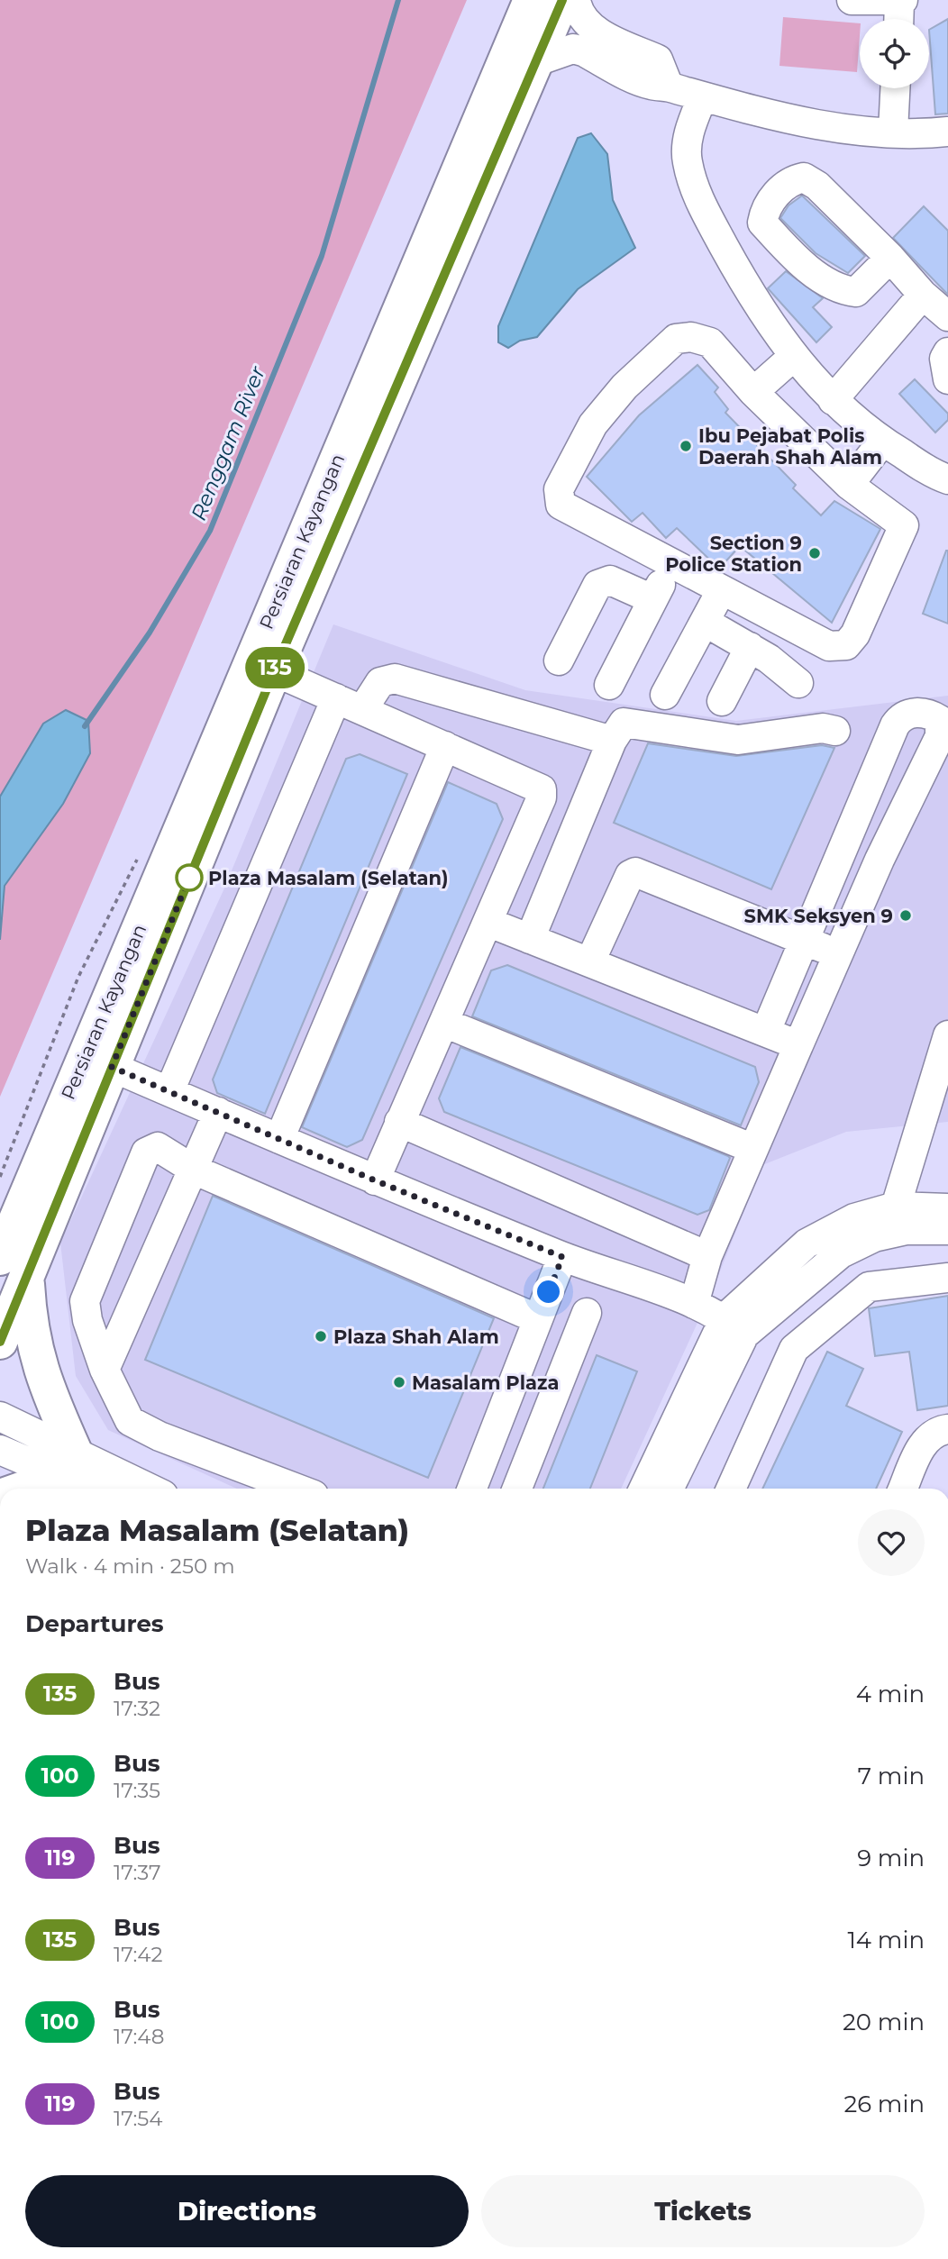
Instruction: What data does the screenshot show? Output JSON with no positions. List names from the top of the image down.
{
  "streets": {
    "main road": ["Persiaran Kayangan"]
  },
  "water": ["Renggam River"],
  "places": [
    "Ibu Pejabat Polis Daerah Shah Alam",
    "Section 9 Police Station",
    "Plaza Masalam (Selatan)",
    "SMK Seksyen 9",
    "Plaza Shah Alam",
    "Masalam Plaza"
  ],
  "lines": ["bus line 135"],
  "page": {
    "on_map": "135",
    "heading": [
      ["Plaza Masalam (Selatan)", "Walk · 4 min · 250 m"],
      "Departures"
    ],
    "list": [
      {
        "mark": "135",
        "name": "Bus",
        "note": "17:32",
        "value": "4 min"
      },
      {
        "mark": "100",
        "name": "Bus",
        "note": "17:35",
        "value": "7 min"
      },
      {
        "mark": "119",
        "name": "Bus",
        "note": "17:37",
        "value": "9 min"
      },
      {
        "mark": "135",
        "name": "Bus",
        "note": "17:42",
        "value": "14 min"
      },
      {
        "mark": "100",
        "name": "Bus",
        "note": "17:48",
        "value": "20 min"
      },
      {
        "mark": "119",
        "name": "Bus",
        "note": "17:54",
        "value": "26 min"
      }
    ],
    "buttons": ["Directions", "Tickets"]
  }
}
